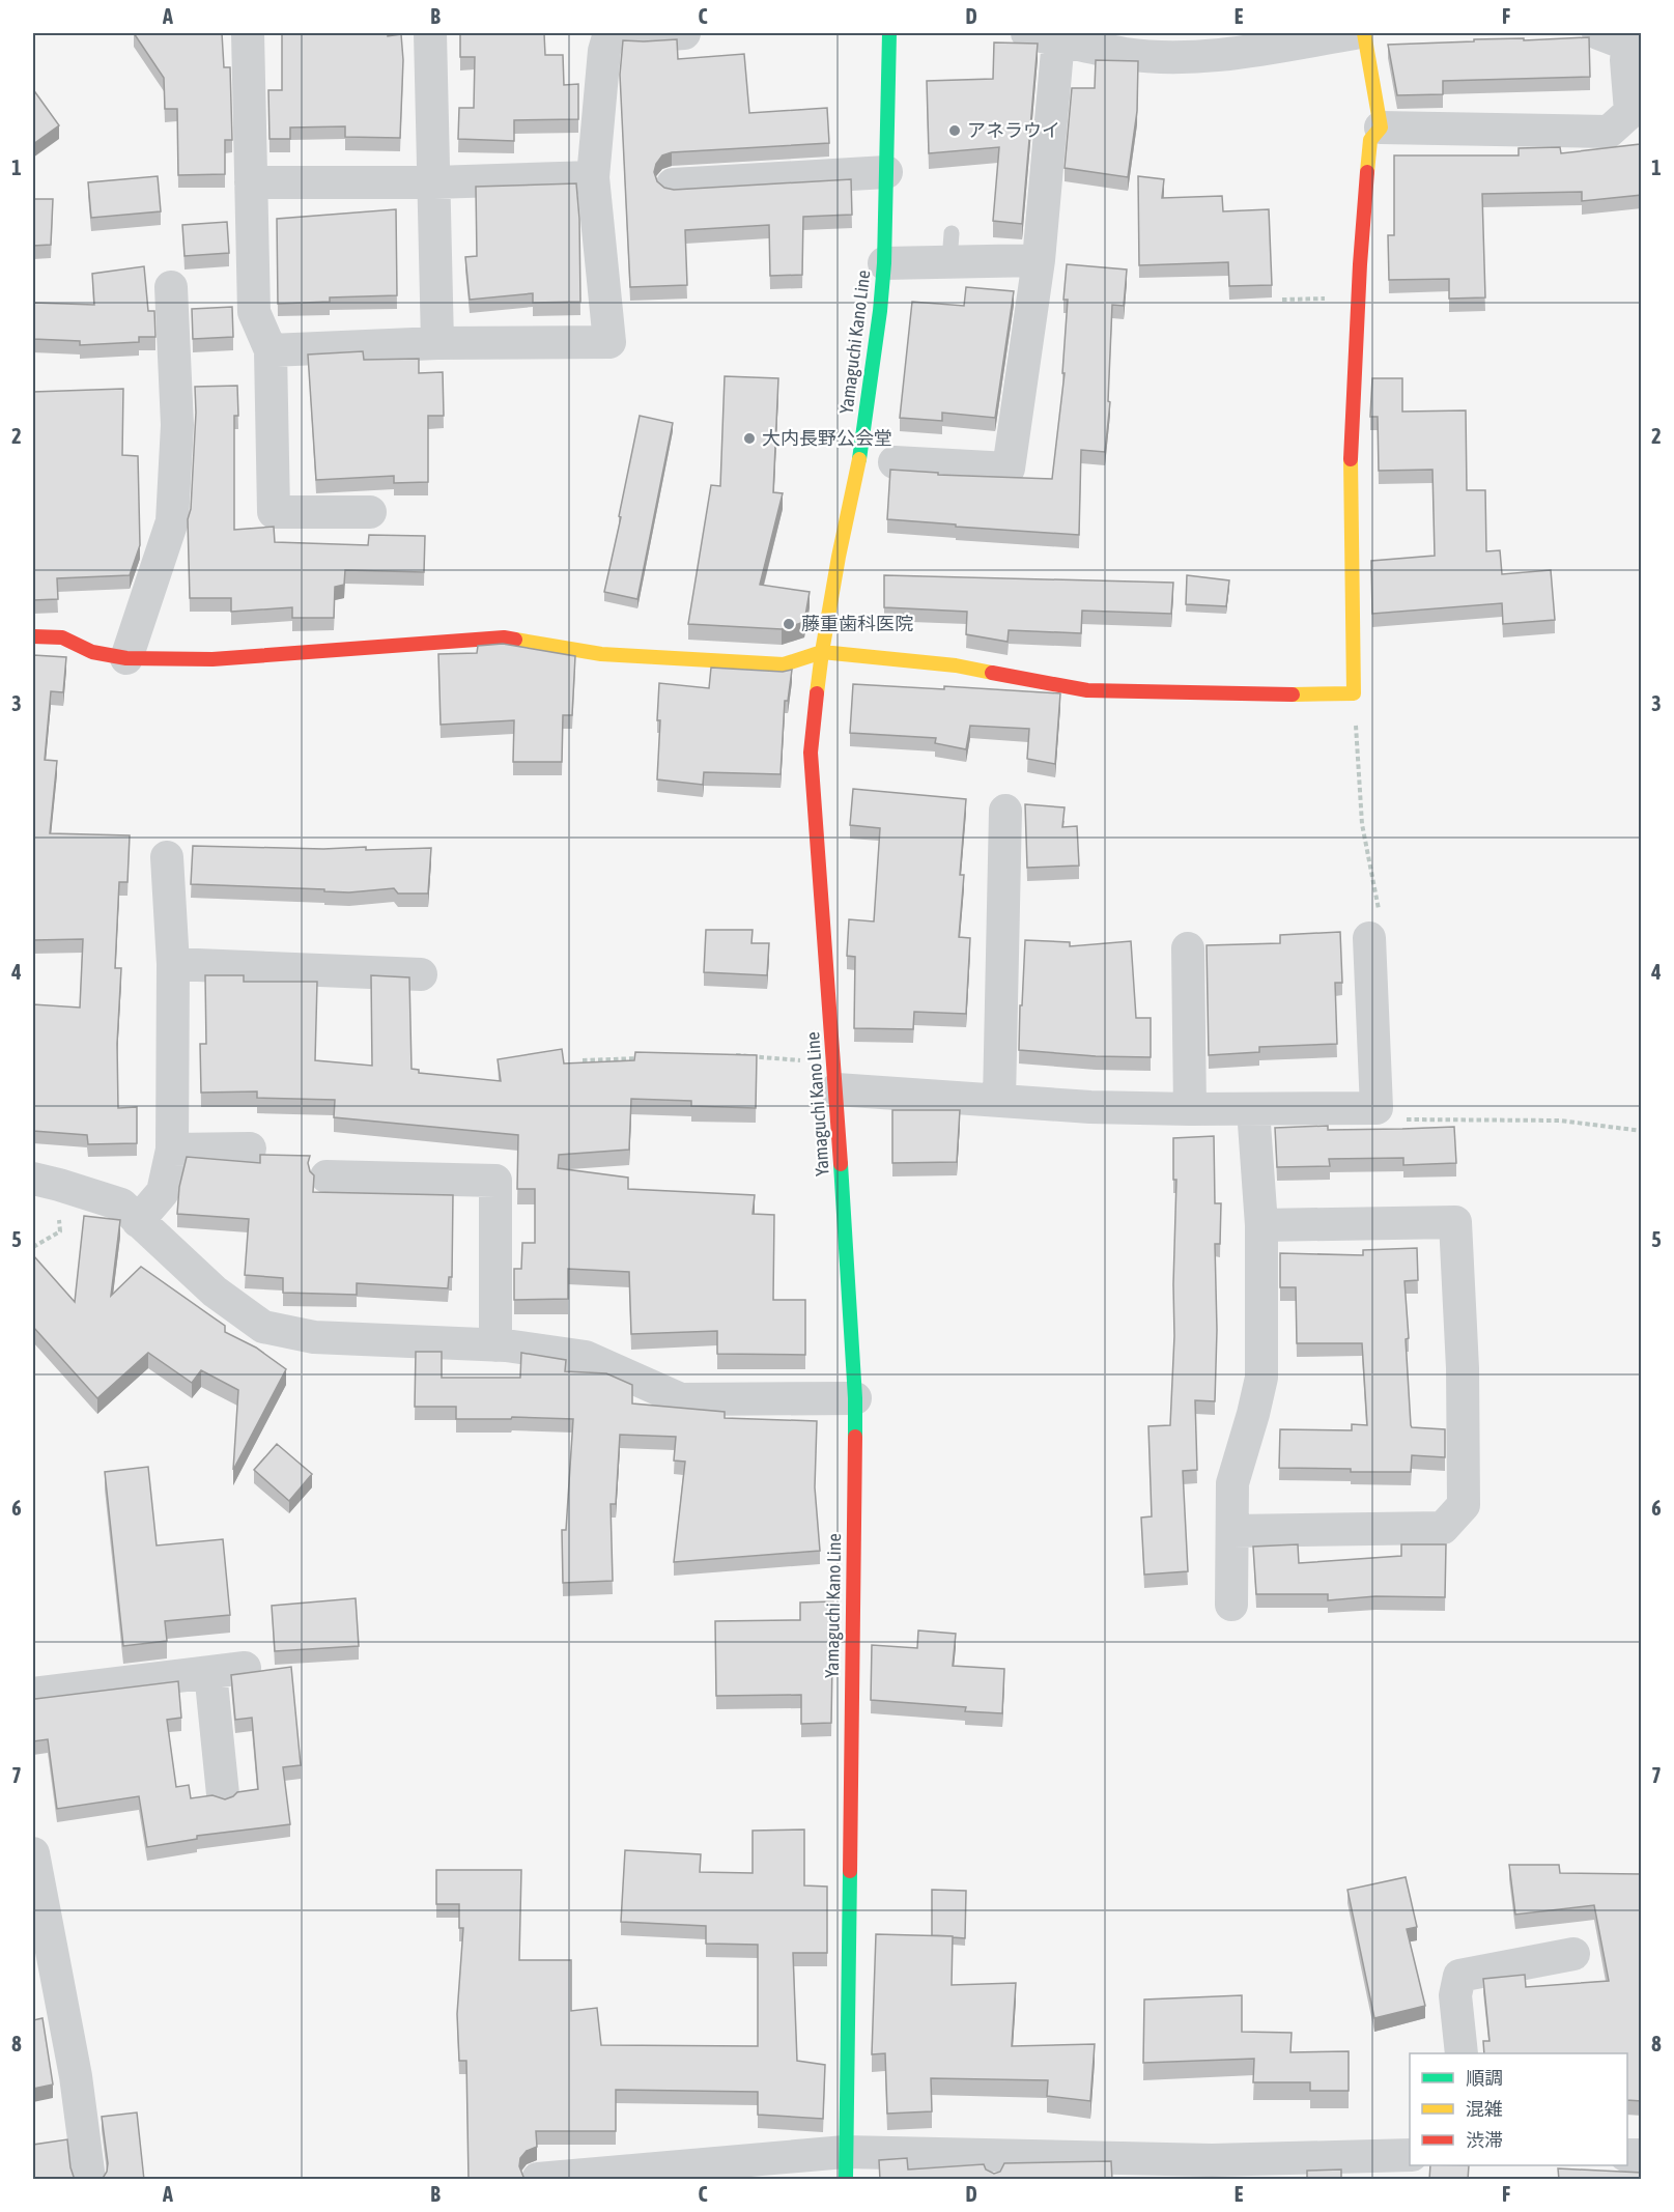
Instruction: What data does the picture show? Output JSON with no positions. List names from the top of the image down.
{
  "streets": {
    "main road": ["Yamaguchi Kano Line"]
  },
  "places": ["アネラウイ", "大内長野公会堂", "藤重歯科医院"],
  "legend": ["順調", "混雑", "渋滞"],
  "grid": {
    "columns": [
      "A",
      "B",
      "C",
      "D",
      "E",
      "F"
    ],
    "rows": [
      "1",
      "2",
      "3",
      "4",
      "5",
      "6",
      "7",
      "8"
    ]
  }
}
